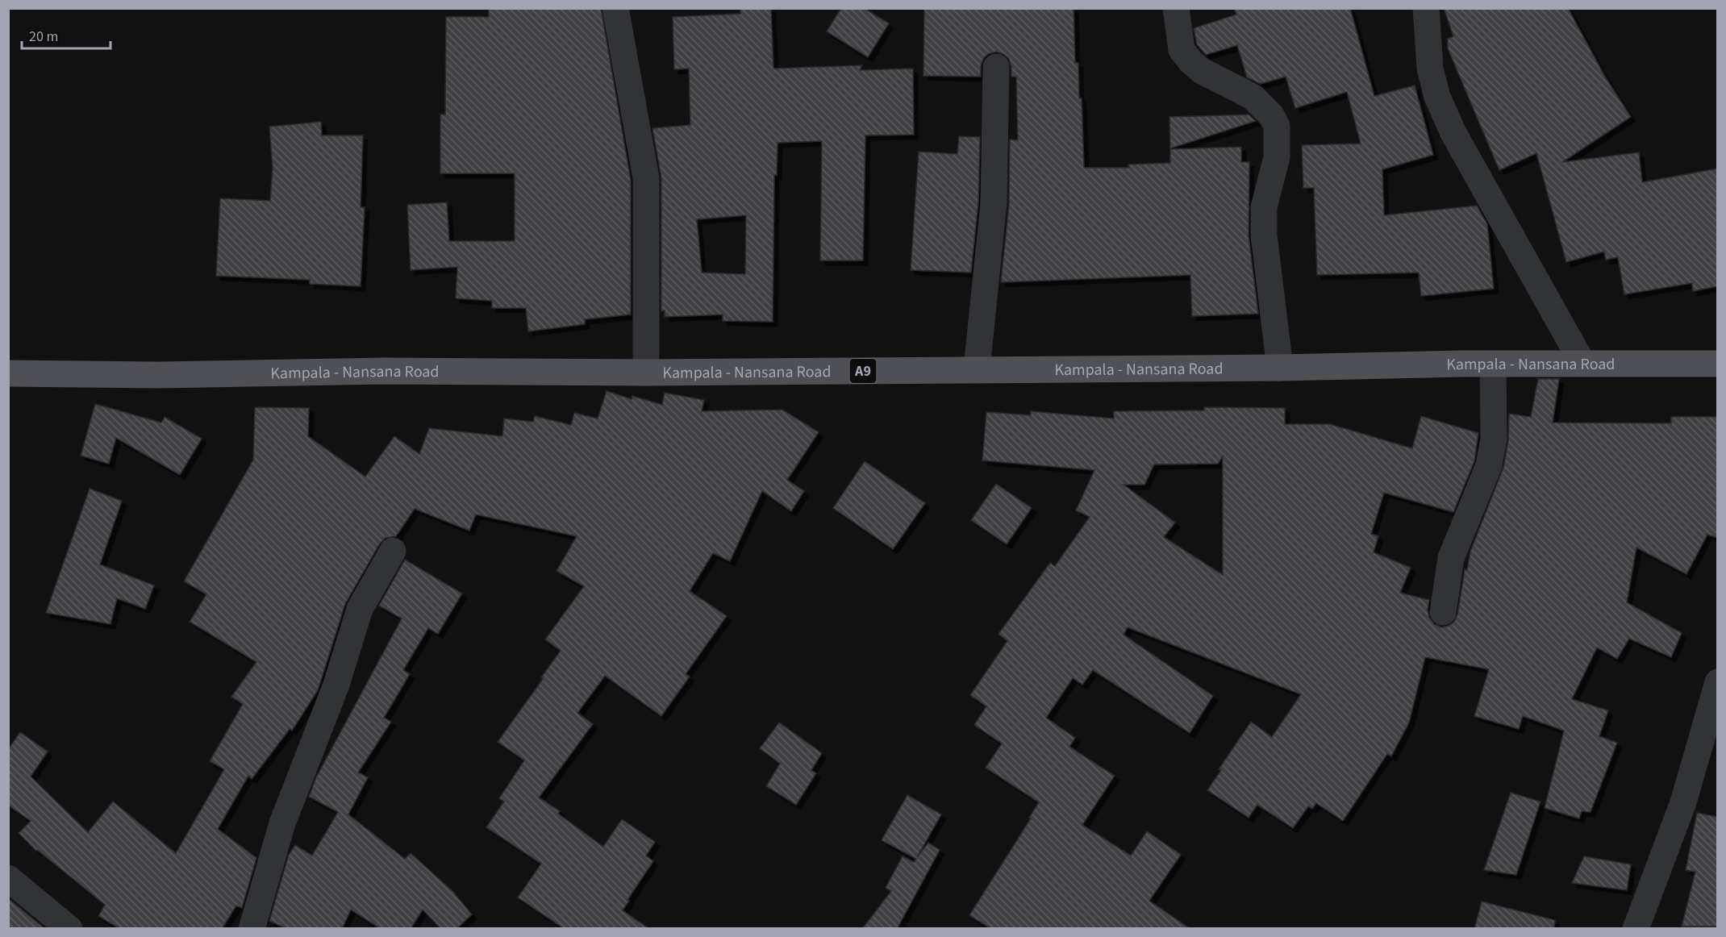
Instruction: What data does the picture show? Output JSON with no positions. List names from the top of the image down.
{
  "streets": {
    "main road": ["Kampala - Nansana Road", "A9"]
  },
  "scale_bar": "20 m"
}
